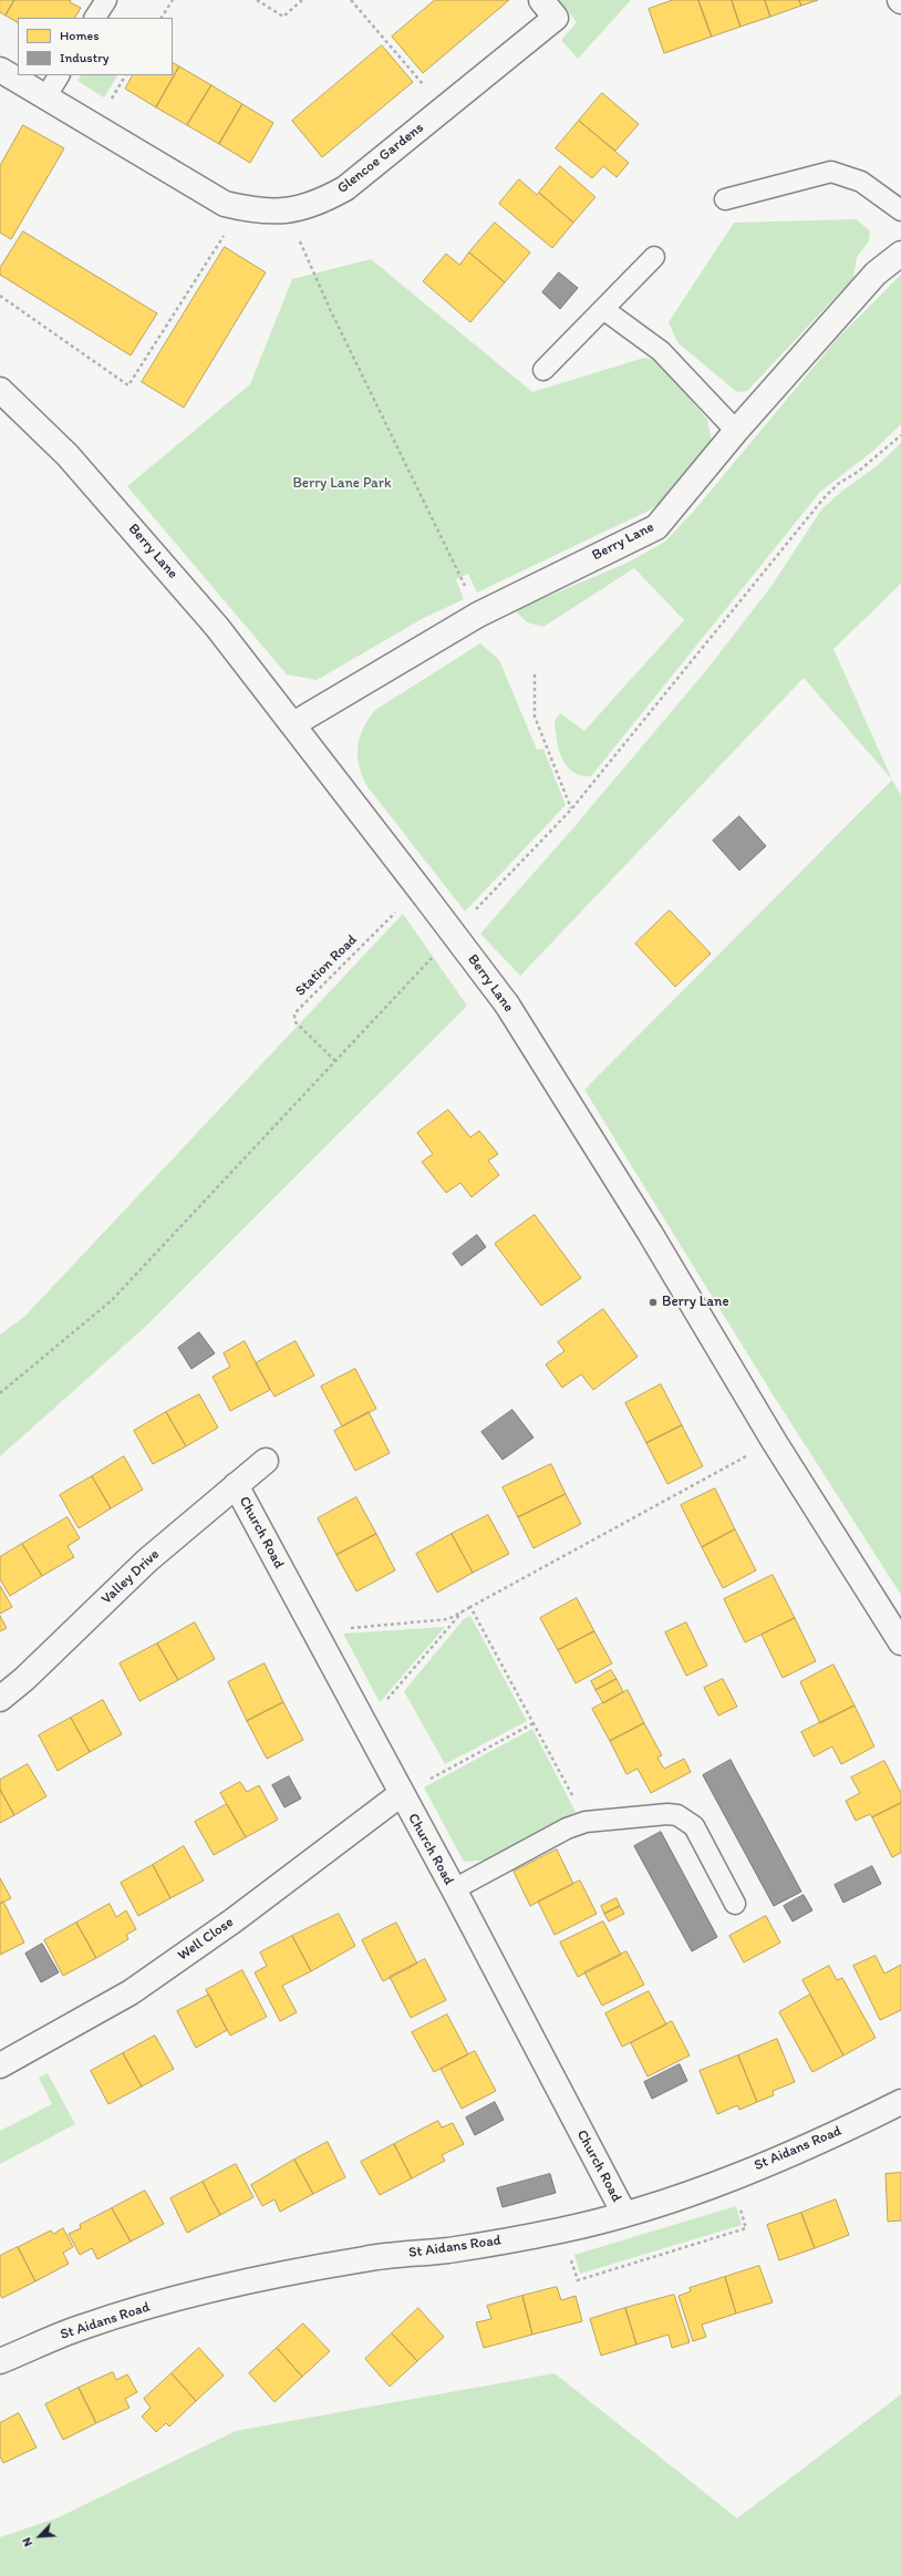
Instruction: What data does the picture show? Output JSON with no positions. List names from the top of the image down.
{
  "streets": {
    "street": [
      "Glencoe Gardens",
      "Berry Lane",
      "Church Road",
      "Valley Drive",
      "Well Close",
      "St Aidans Road"
    ],
    "path": ["Station Road"]
  },
  "crossings": [
    ["Berry Lane", "Station Road"],
    ["Church Road", "Valley Drive"],
    ["Church Road", "Well Close"],
    ["Church Road", "St Aidans Road"]
  ],
  "parks": ["Berry Lane Park"],
  "places": ["Berry Lane"],
  "legend": ["Homes", "Industry"],
  "north": "bottom left"
}
